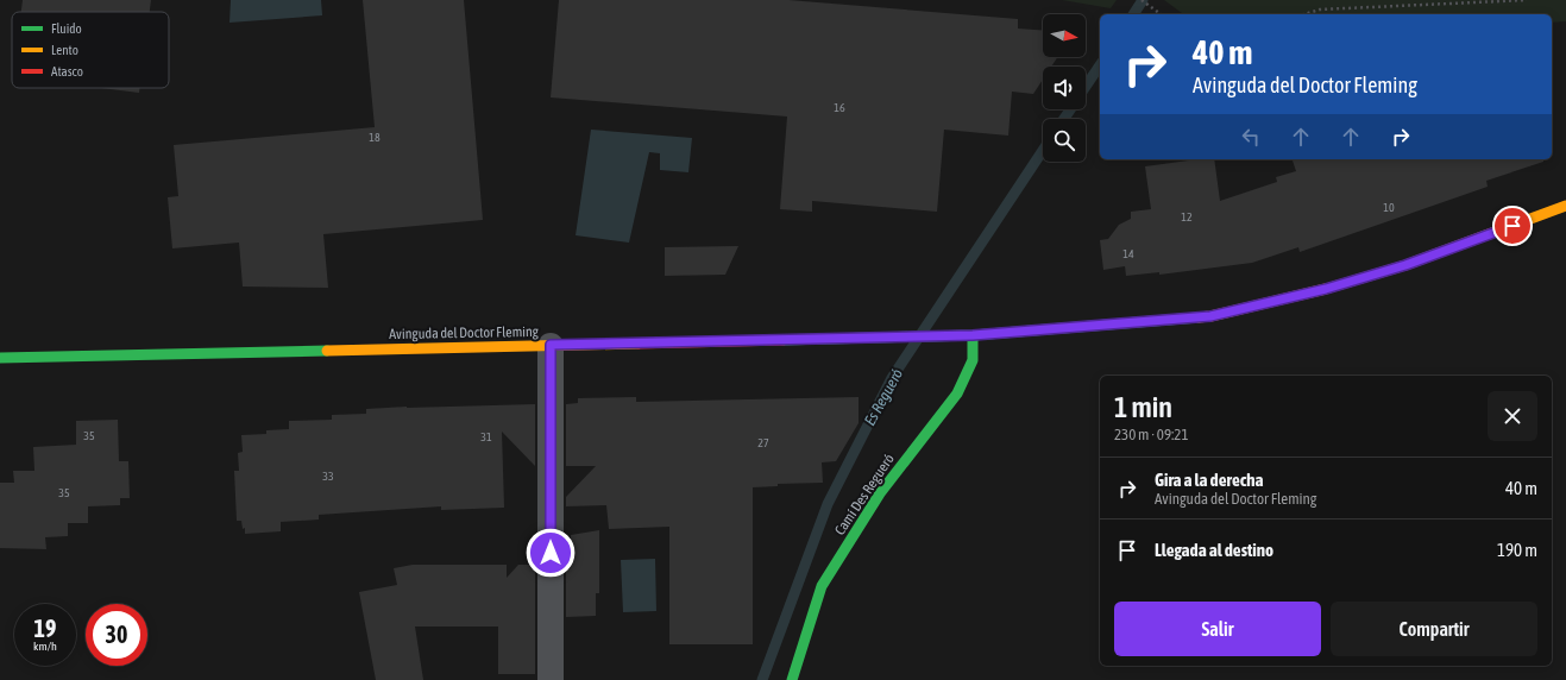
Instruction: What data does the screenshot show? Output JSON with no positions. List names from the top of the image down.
{
  "streets": {
    "main road": ["Avinguda del Doctor Fleming", "Camí Des Regueró"]
  },
  "crossings": [
    ["Avinguda del Doctor Fleming", "Camí Des Regueró"]
  ],
  "water": ["Es Regueró"],
  "house_numbers": [
    "16",
    "18",
    "10",
    "12",
    "14",
    "35",
    "31",
    "27",
    "33",
    "35"
  ],
  "legend": ["Fluido", "Lento", "Atasco"],
  "north": "right",
  "page": {
    "turn": ["40 m", "Avinguda del Doctor Fleming"],
    "heading": ["1 min", "230 m · 09:21"],
    "list": [
      {
        "name": "Gira a la derecha",
        "note": "Avinguda del Doctor Fleming",
        "value": "40 m"
      },
      {
        "name": "Llegada al destino",
        "value": "190 m"
      }
    ],
    "buttons": ["Salir", "Compartir"],
    "speed": "19 km/h",
    "limit": "30"
  }
}
